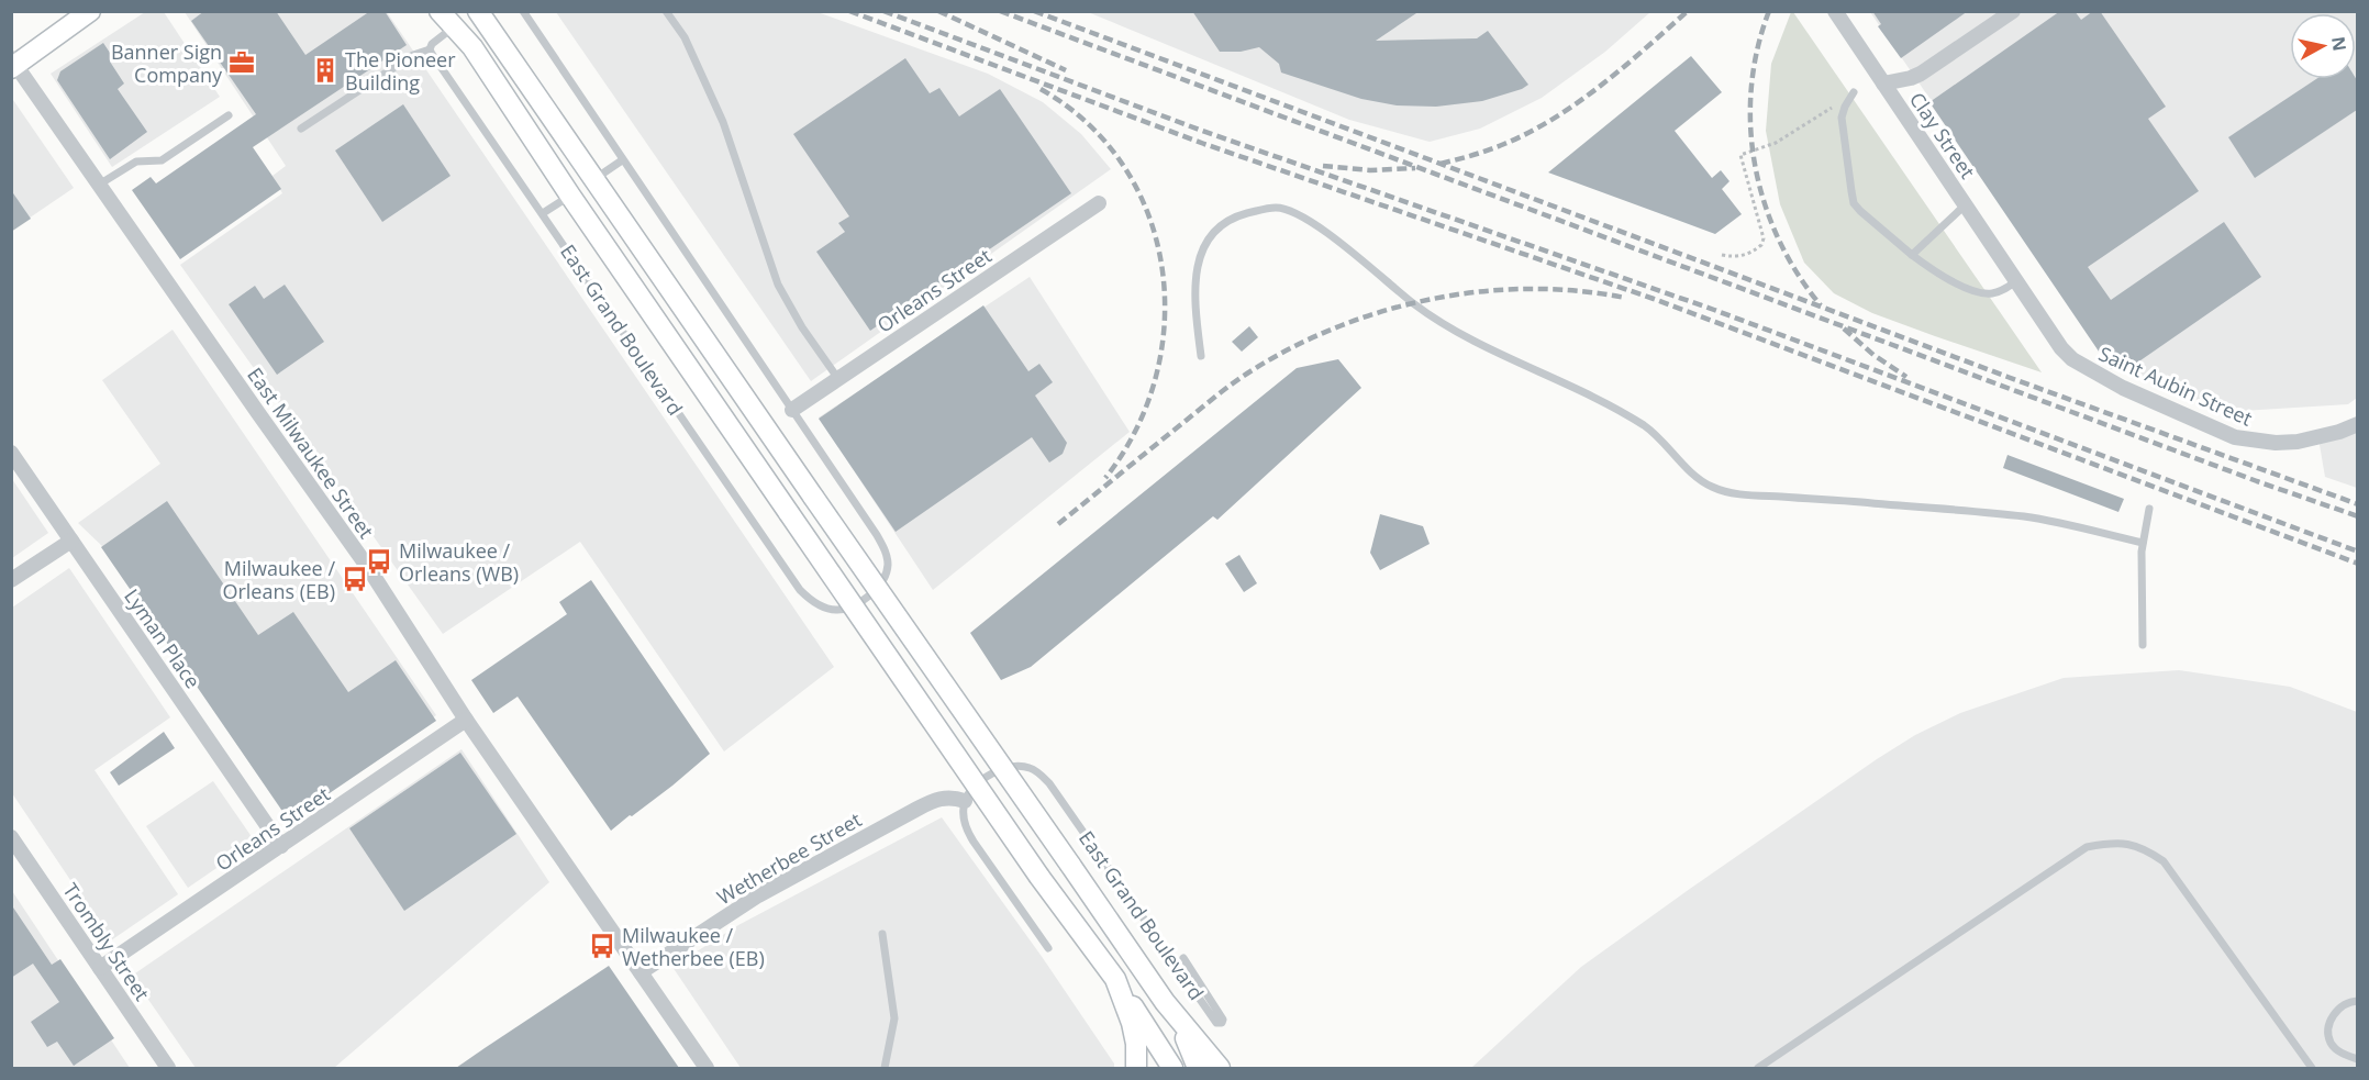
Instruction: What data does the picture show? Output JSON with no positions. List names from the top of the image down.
{
  "streets": {
    "main road": ["East Grand Boulevard"],
    "street": [
      "Clay Street",
      "Orleans Street",
      "Saint Aubin Street",
      "East Milwaukee Street",
      "Lyman Place",
      "Wetherbee Street",
      "Trombly Street"
    ]
  },
  "crossings": [
    ["Clay Street", "Saint Aubin Street"],
    ["Orleans Street", "East Grand Boulevard"],
    ["Orleans Street", "East Milwaukee Street"],
    ["Orleans Street", "Lyman Place"],
    ["Orleans Street", "Trombly Street"],
    ["East Grand Boulevard", "Wetherbee Street"],
    ["East Milwaukee Street", "Wetherbee Street"]
  ],
  "places": {
    "office": ["Banner Sign Company"],
    "building": ["The Pioneer Building"],
    "bus stop": ["Milwaukee / Orleans (WB)", "Milwaukee / Orleans (EB)", "Milwaukee / Wetherbee (EB)"]
  },
  "north": "right"
}
